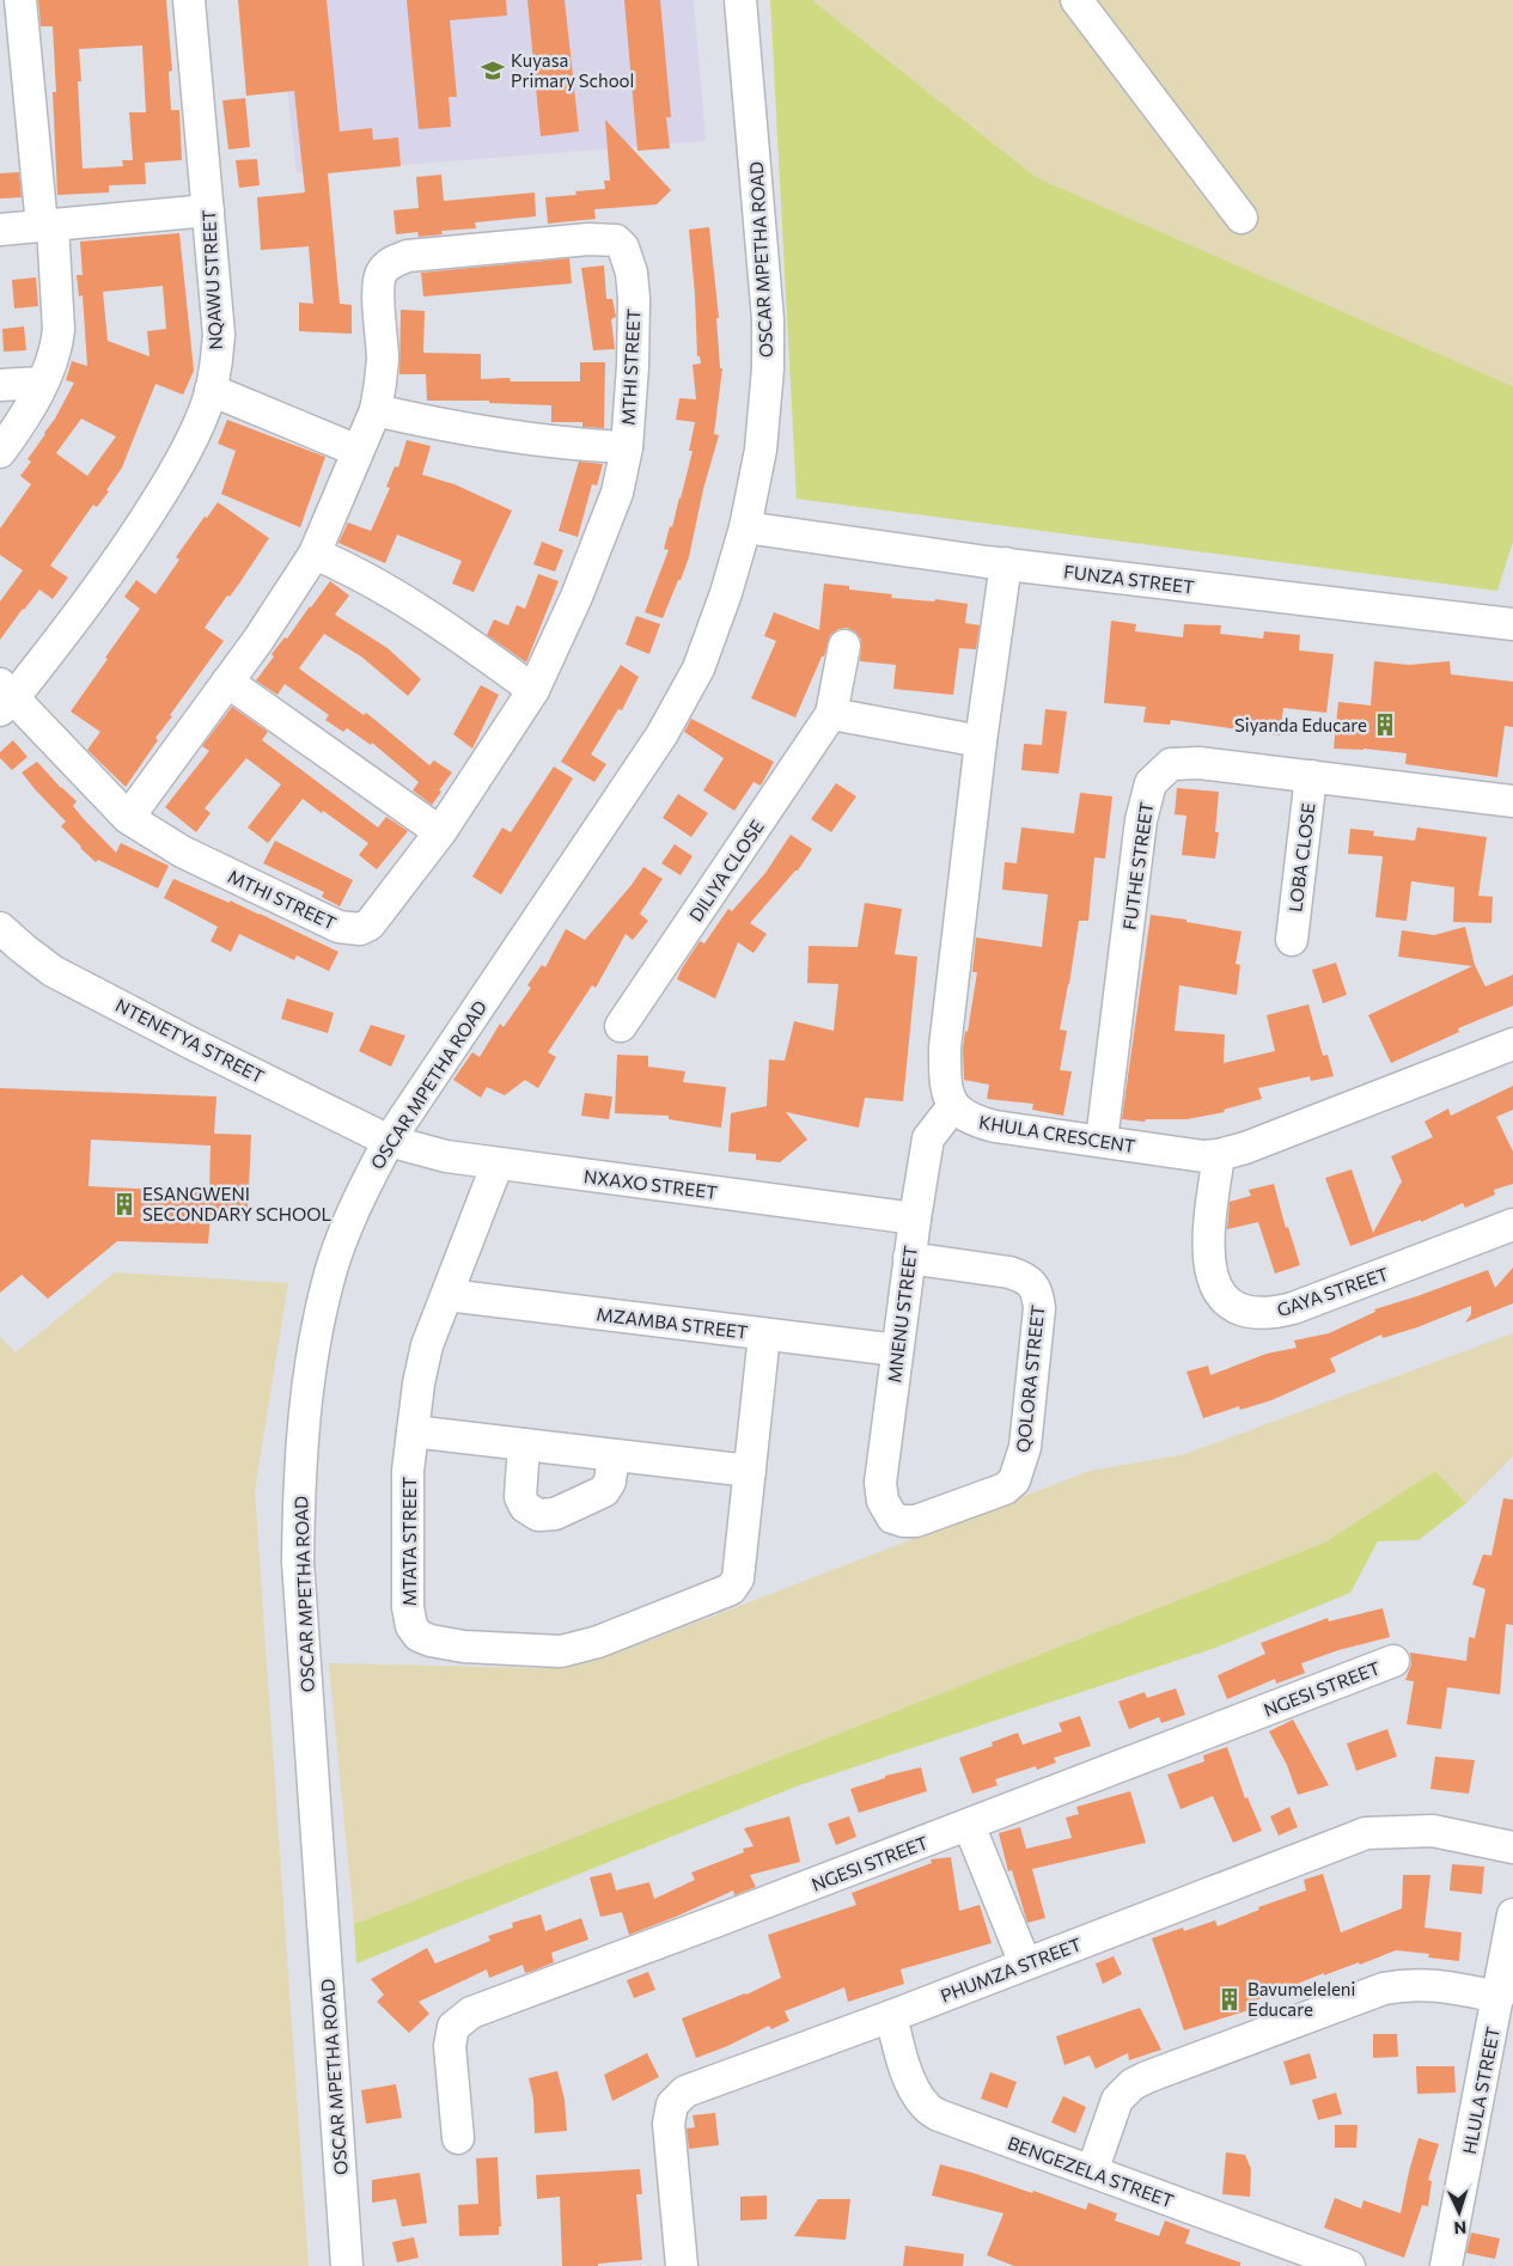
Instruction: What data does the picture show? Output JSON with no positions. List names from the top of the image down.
{
  "streets": {
    "street": [
      "OSCAR MPETHA ROAD",
      "NQAWU STREET",
      "MTHI STREET",
      "FUNZA STREET",
      "LOBA CLOSE",
      "FUTHE STREET",
      "DILIYA CLOSE",
      "NTENETYA STREET",
      "KHULA CRESCENT",
      "NXAXO STREET",
      "GAYA STREET",
      "MNENU STREET",
      "MZAMBA STREET",
      "QOLORA STREET",
      "MTATA STREET",
      "NGESI STREET",
      "PHUMZA STREET",
      "HLULA STREET",
      "BENGEZELA STREET"
    ]
  },
  "crossings": [
    ["OSCAR MPETHA ROAD", "FUNZA STREET"],
    ["OSCAR MPETHA ROAD", "NTENETYA STREET"],
    ["OSCAR MPETHA ROAD", "NXAXO STREET"],
    ["NQAWU STREET", "MTHI STREET"],
    ["LOBA CLOSE", "FUTHE STREET"],
    ["FUTHE STREET", "KHULA CRESCENT"],
    ["NTENETYA STREET", "NXAXO STREET"],
    ["KHULA CRESCENT", "GAYA STREET"],
    ["KHULA CRESCENT", "MNENU STREET"],
    ["NXAXO STREET", "MNENU STREET"],
    ["NXAXO STREET", "MTATA STREET"],
    ["MNENU STREET", "MZAMBA STREET"],
    ["MNENU STREET", "QOLORA STREET"],
    ["MZAMBA STREET", "MTATA STREET"],
    ["PHUMZA STREET", "BENGEZELA STREET"]
  ],
  "places": {
    "school or university": ["Kuyasa Primary School"],
    "building": ["Siyanda Educare", "ESANGWENI SECONDARY SCHOOL", "Bavumeleleni Educare"]
  },
  "north": "bottom"
}
